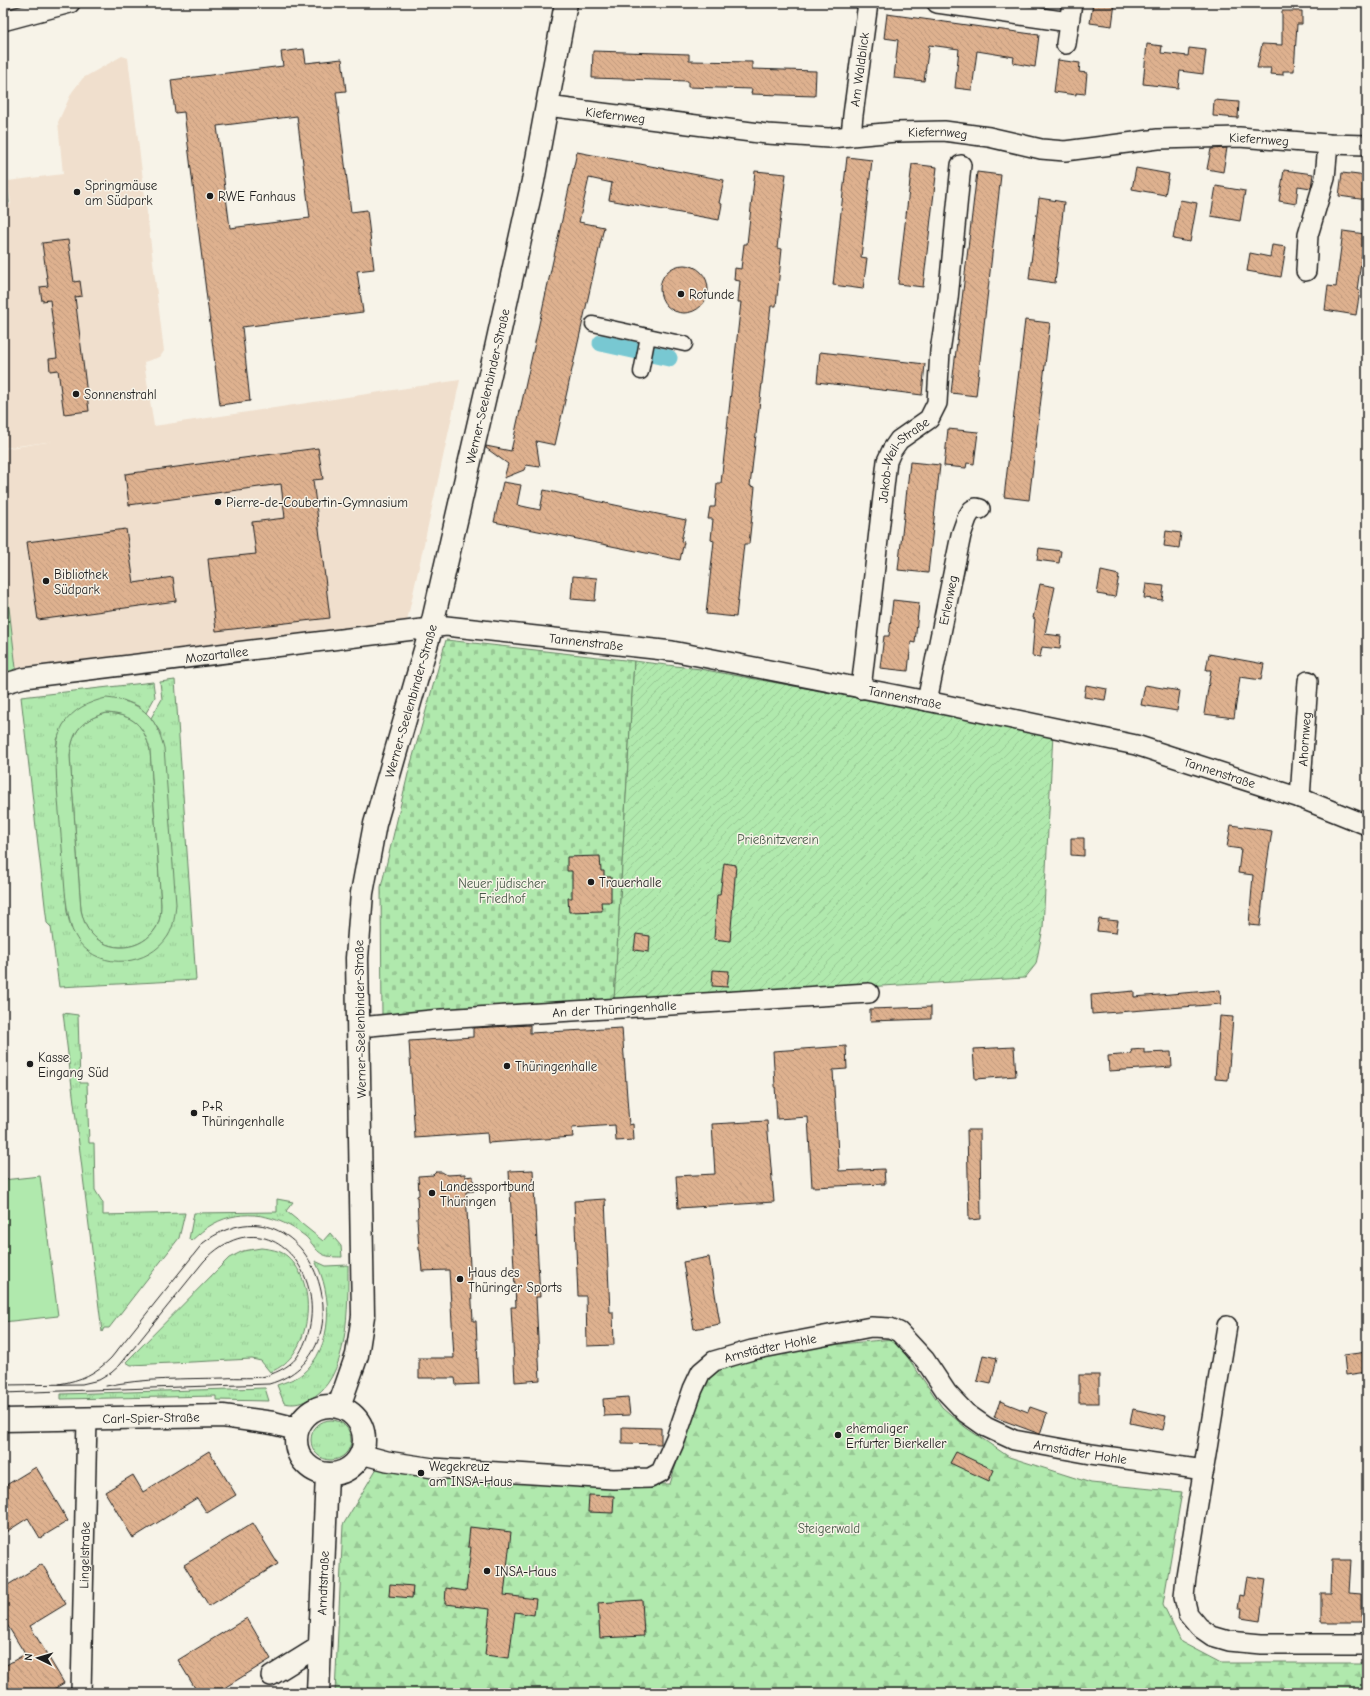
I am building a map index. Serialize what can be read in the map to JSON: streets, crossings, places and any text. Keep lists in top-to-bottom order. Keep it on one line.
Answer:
{"streets":{"street":["Am Waldblick","Kiefernweg","Werner-Seelenbinder-Straße","Jakob-Weil-Straße","Erlenweg","Tannenstraße","Mozartallee","Ahornweg","An der Thüringenhalle","Arnstädter Hohle","Carl-Spier-Straße","Lingelstraße","Arndtstraße"]},"crossings":[["Am Waldblick","Kiefernweg"],["Kiefernweg","Werner-Seelenbinder-Straße"],["Werner-Seelenbinder-Straße","Tannenstraße"],["Werner-Seelenbinder-Straße","Mozartallee"],["Werner-Seelenbinder-Straße","An der Thüringenhalle"],["Werner-Seelenbinder-Straße","Arnstädter Hohle"],["Werner-Seelenbinder-Straße","Carl-Spier-Straße"],["Werner-Seelenbinder-Straße","Arndtstraße"],["Jakob-Weil-Straße","Tannenstraße"],["Erlenweg","Tannenstraße"],["Tannenstraße","Mozartallee"],["Tannenstraße","Ahornweg"],["Arnstädter Hohle","Carl-Spier-Straße"],["Arnstädter Hohle","Arndtstraße"],["Carl-Spier-Straße","Lingelstraße"],["Carl-Spier-Straße","Arndtstraße"]],"parks":["Prießnitzverein","Neuer jüdischer Friedhof","Steigerwald"],"places":["Springmäuse am Südpark","RWE Fanhaus","Rotunde","Sonnenstrahl","Pierre-de-Coubertin-Gymnasium","Bibliothek Südpark","Trauerhalle","Kasse Eingang Süd","Thüringenhalle","P+R Thüringenhalle","Landessportbund Thüringen","Haus des Thüringer Sports","ehemaliger Erfurter Bierkeller","Wegekreuz am INSA-Haus","INSA-Haus"],"north":"left"}
